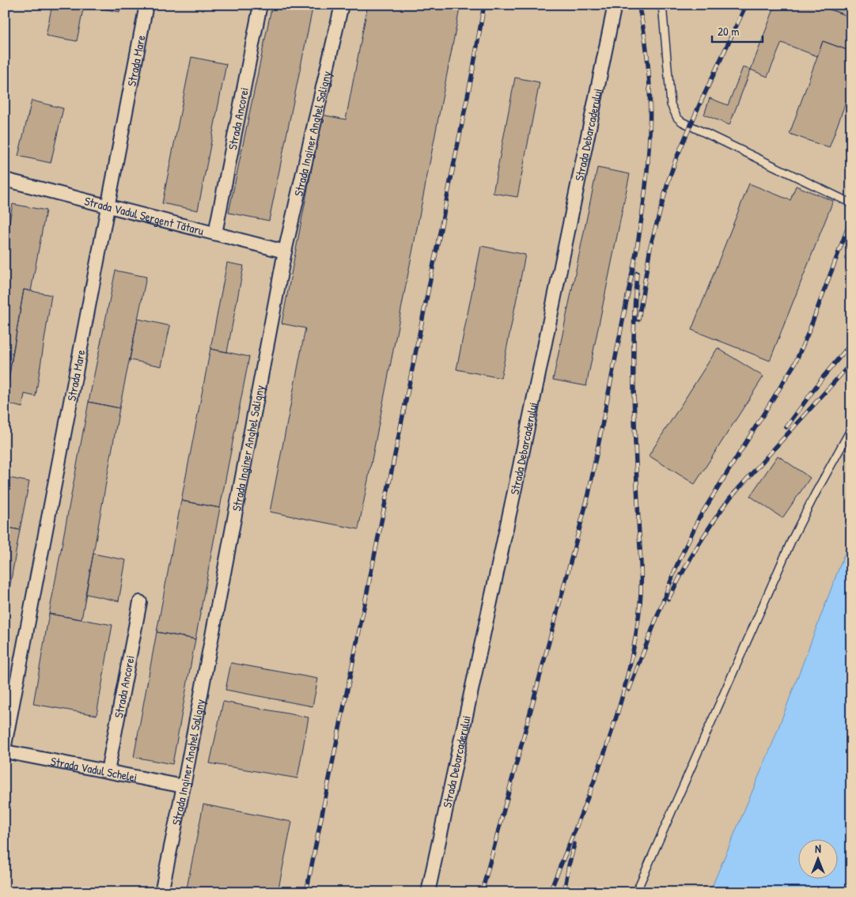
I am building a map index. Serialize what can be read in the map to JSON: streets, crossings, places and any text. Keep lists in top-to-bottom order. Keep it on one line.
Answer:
{"streets":{"street":["Strada Mare","Strada Ancorei","Strada Inginer Anghel Saligny","Strada Debarcaderului","Strada Vadul Sergent Tătaru","Strada Vadul Schelei"]},"crossings":[["Strada Mare","Strada Vadul Sergent Tătaru"],["Strada Ancorei","Strada Vadul Sergent Tătaru"],["Strada Ancorei","Strada Vadul Schelei"],["Strada Inginer Anghel Saligny","Strada Vadul Sergent Tătaru"],["Strada Inginer Anghel Saligny","Strada Vadul Schelei"]],"scale_bar":"20 m","north":"top"}
